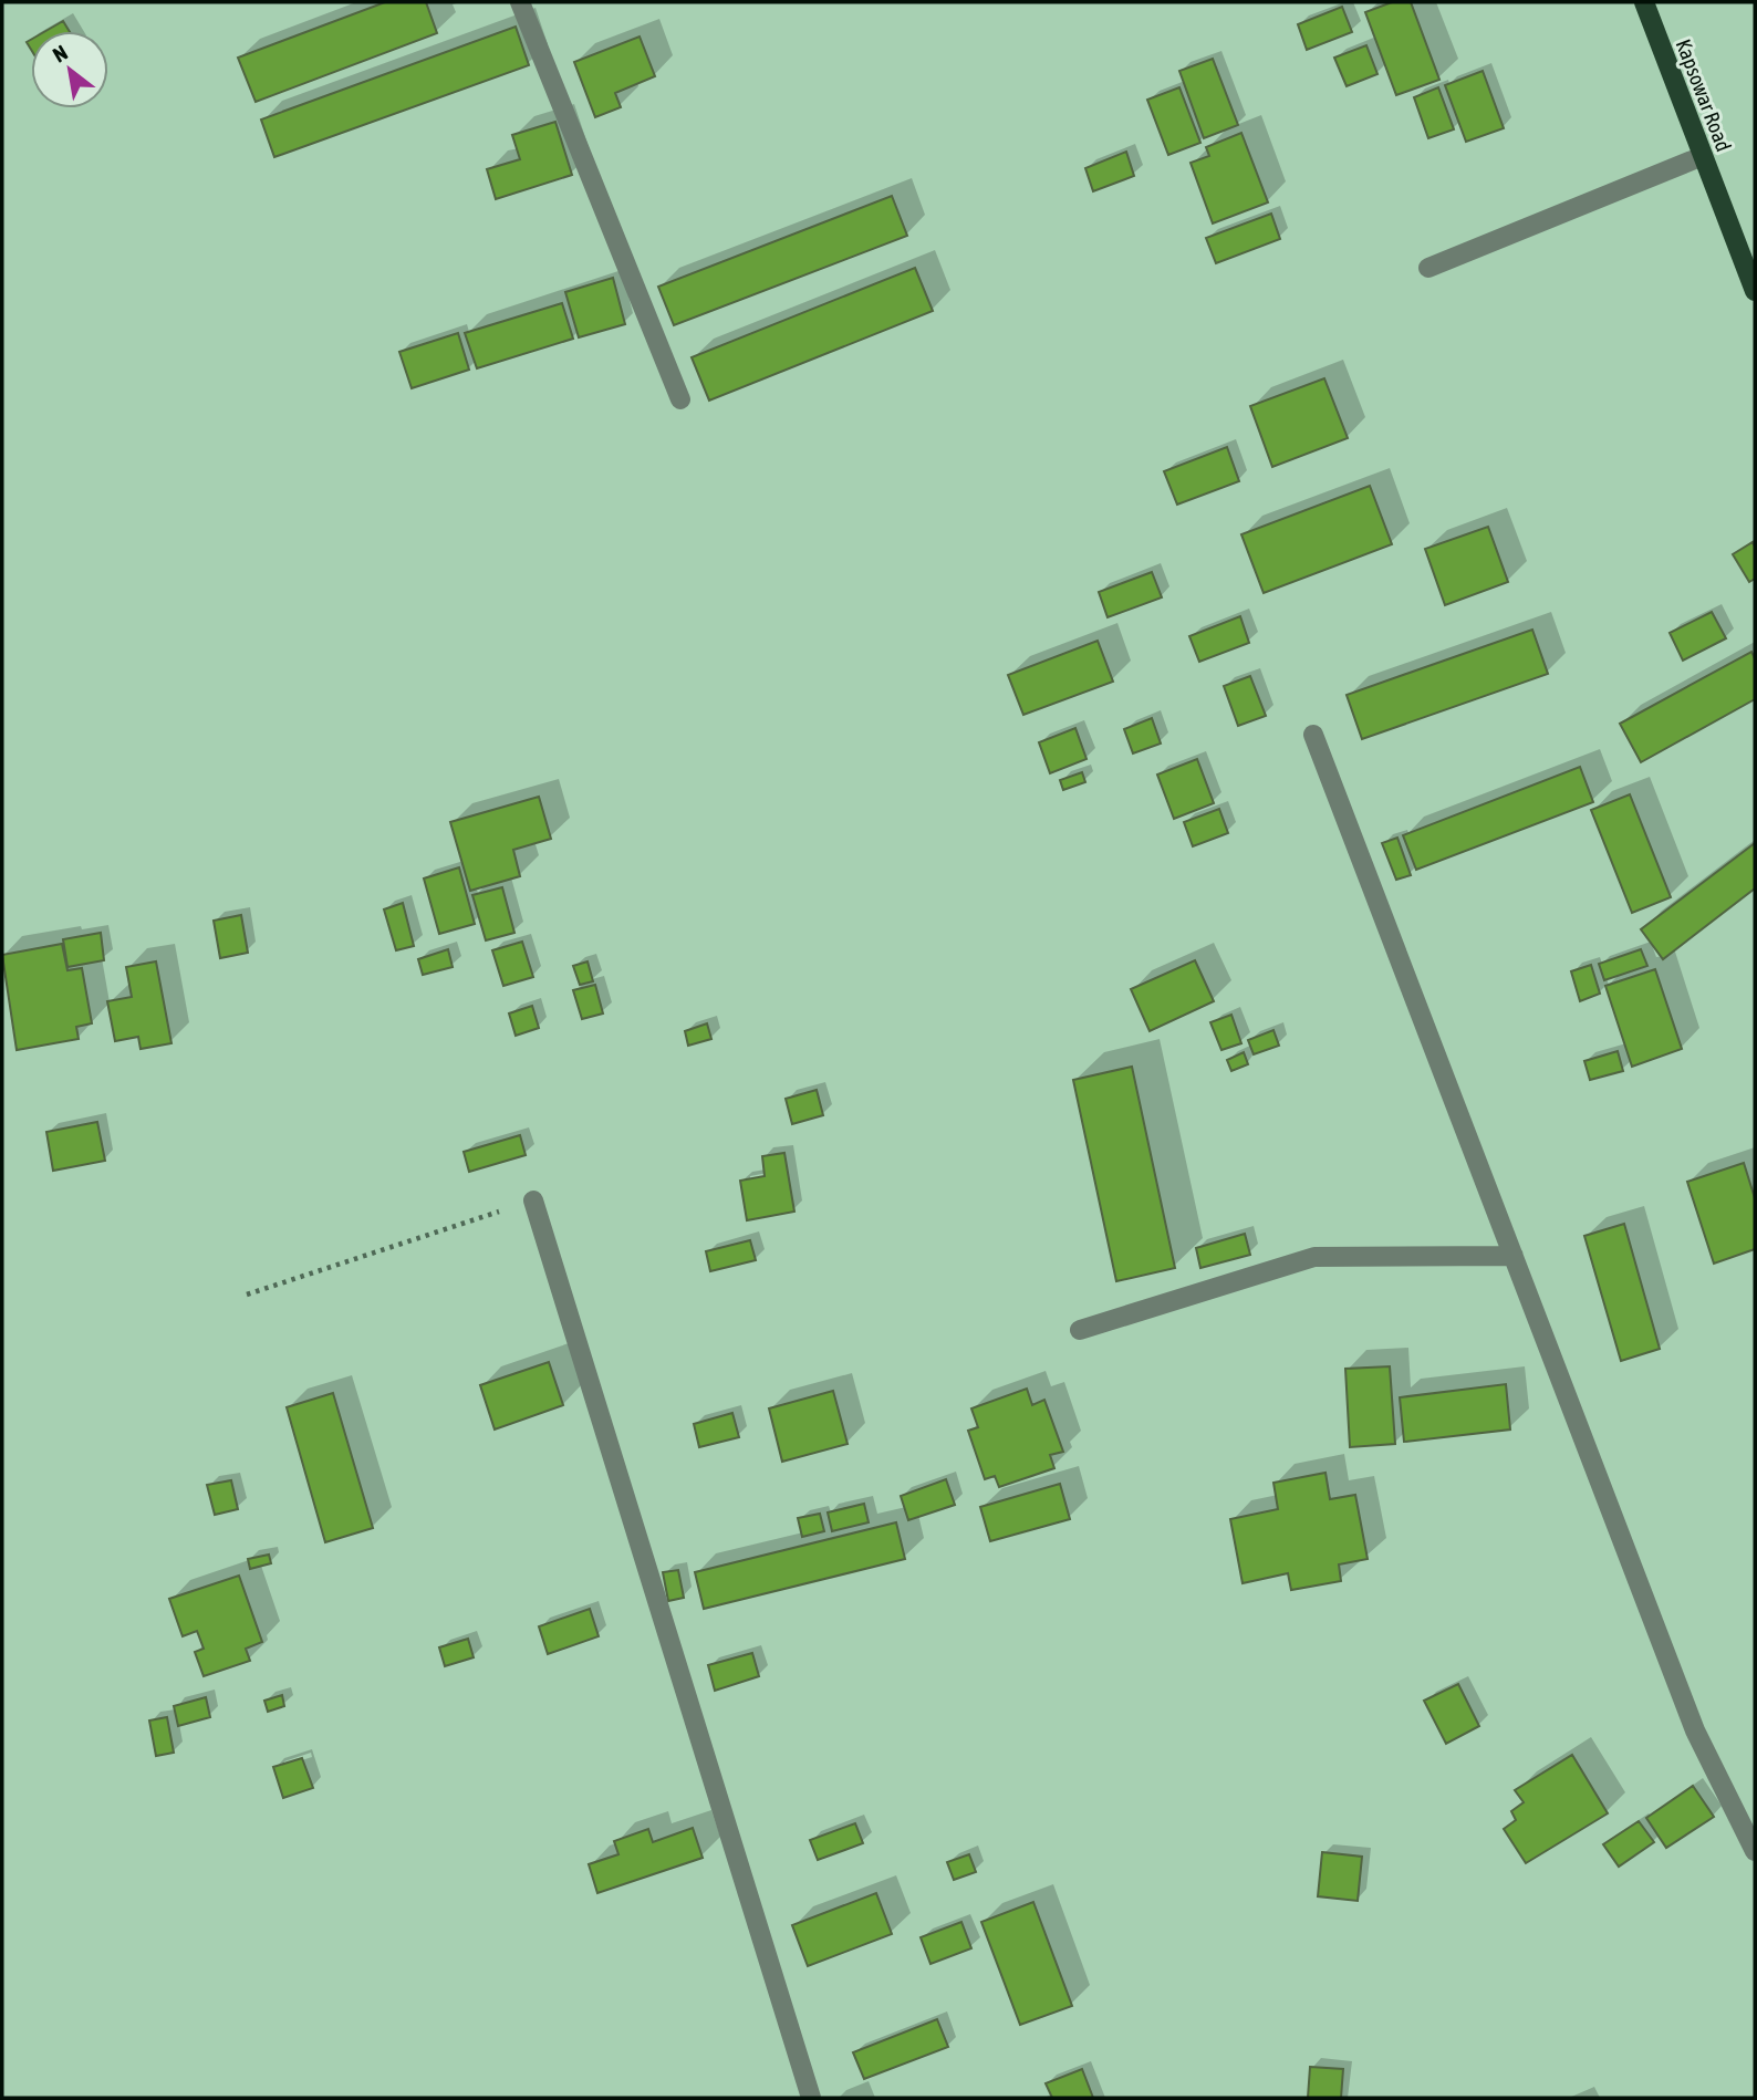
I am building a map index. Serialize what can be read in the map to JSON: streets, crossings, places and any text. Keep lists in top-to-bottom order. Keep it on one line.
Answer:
{"streets":{"main road":["Kapsowar Road"]},"north":"top left"}
